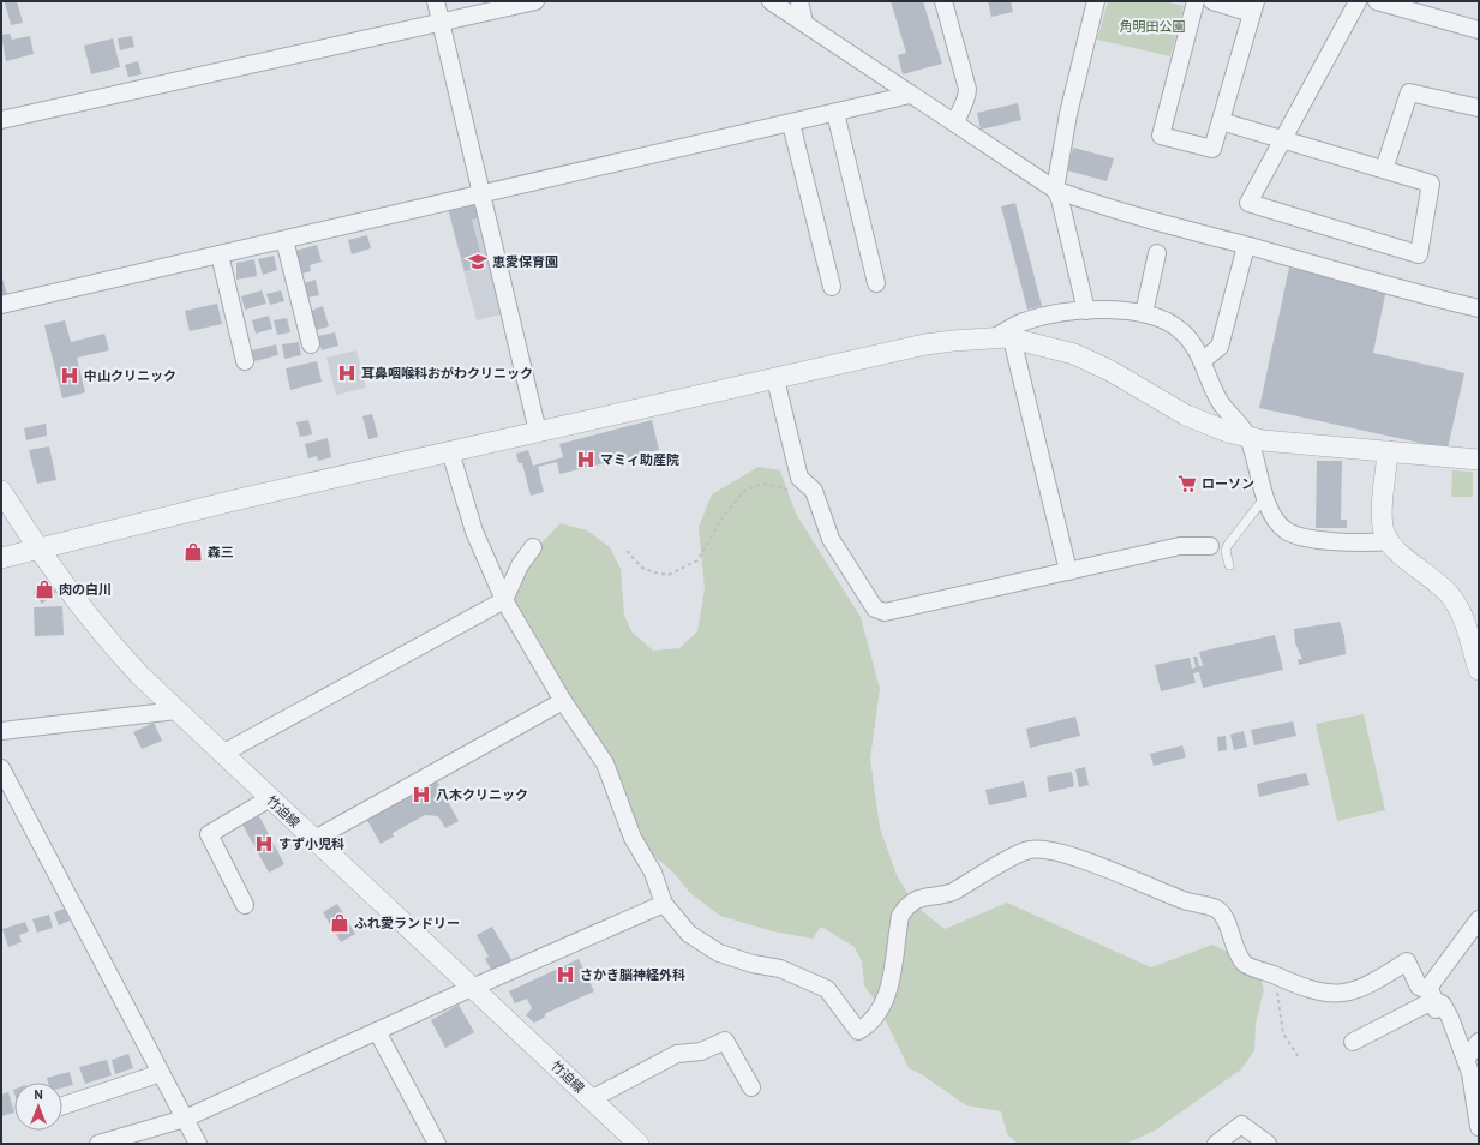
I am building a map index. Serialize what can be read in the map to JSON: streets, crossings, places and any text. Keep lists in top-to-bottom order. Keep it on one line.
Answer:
{"streets":{"street":["竹迫線"]},"parks":["角明田公園"],"places":{"school or university":["恵愛保育園"],"hospital":["耳鼻咽喉科おがわクリニック","中山クリニック","マミィ助産院","八木クリニック","すず小児科","さかき脳神経外科"],"supermarket":["ローソン"],"shop":["森三","肉の白川","ふれ愛ランドリー"]},"north":"top"}
